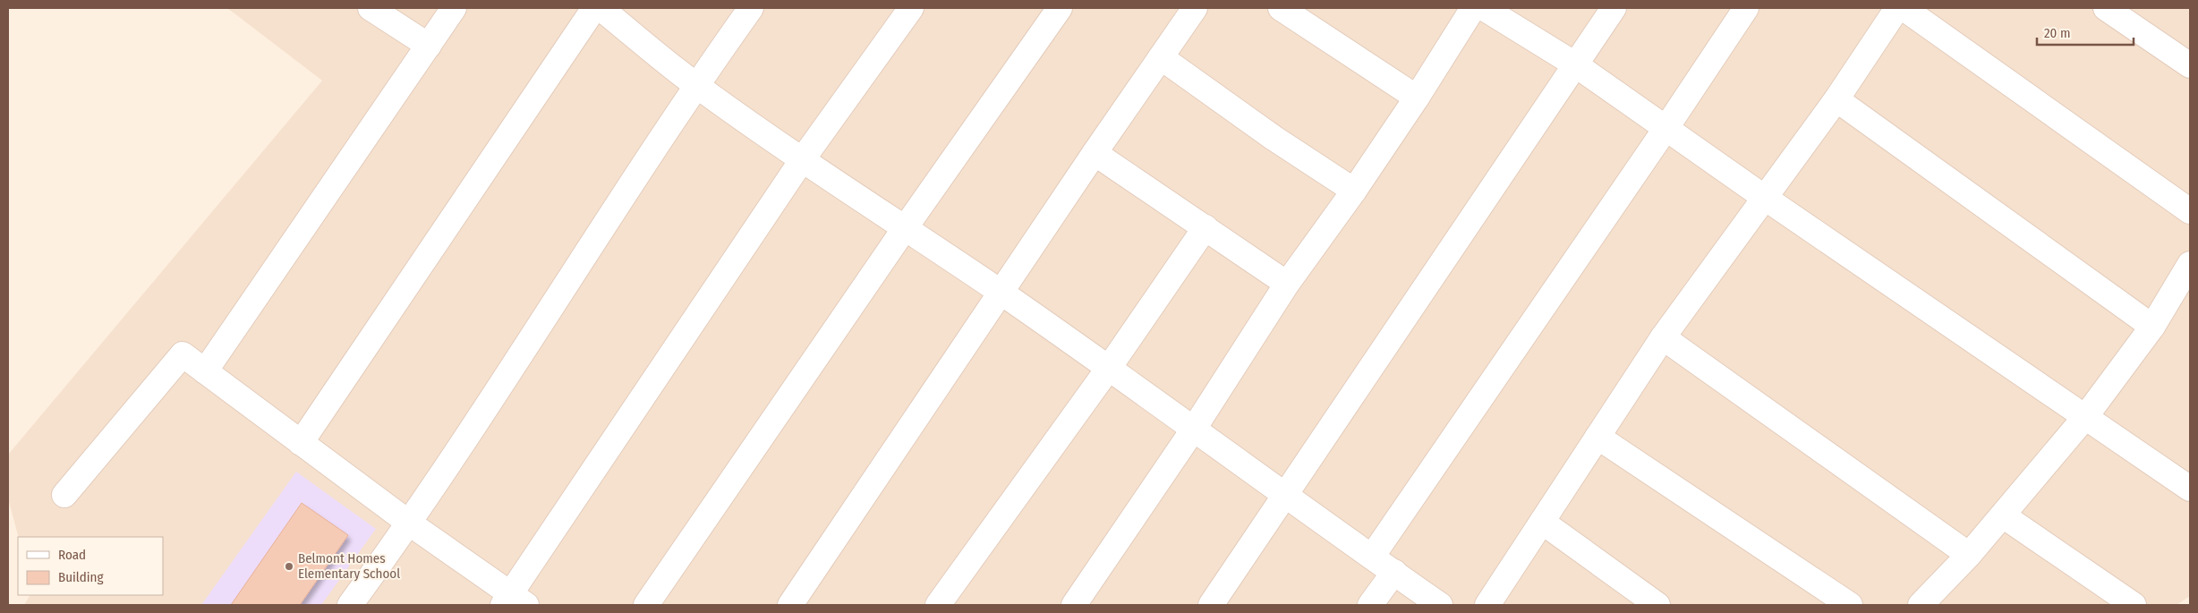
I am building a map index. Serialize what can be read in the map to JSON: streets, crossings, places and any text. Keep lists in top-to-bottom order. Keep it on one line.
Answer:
{"places":["Belmont Homes Elementary School"],"legend":["Road","Building"],"scale_bar":"20 m"}
